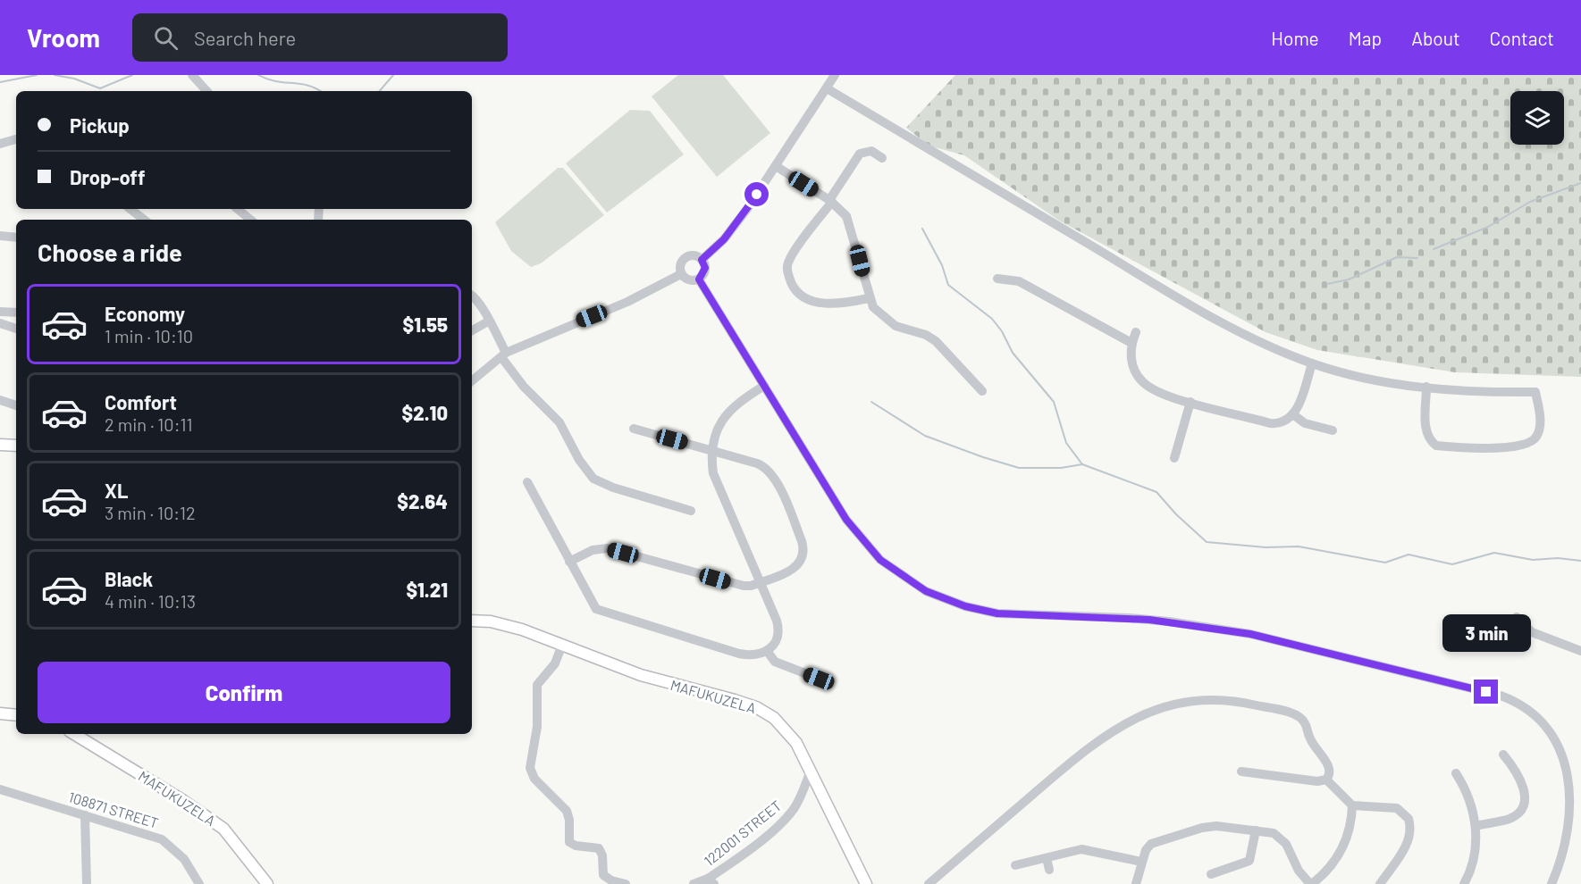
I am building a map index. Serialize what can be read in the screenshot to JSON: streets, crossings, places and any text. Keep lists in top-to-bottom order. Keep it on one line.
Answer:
{"streets":{"main road":["MAFUKUZELA"],"street":["108871 STREET","122001 STREET"]},"crossings":[["MAFUKUZELA","122001 STREET"]],"page":{"header":"Vroom","search":"Search here","nav":["Home","Map","About","Contact"],"banner":["Pickup","Drop-off"],"heading":"Choose a ride","list":[{"name":"Economy","note":"1 min · 10:10","value":"$1.55"},{"name":"Comfort","note":"2 min · 10:11","value":"$2.10"},{"name":"XL","note":"3 min · 10:12","value":"$2.64"},{"name":"Black","note":"4 min · 10:13","value":"$1.21"}],"bubble":"3 min","buttons":"Confirm"}}
